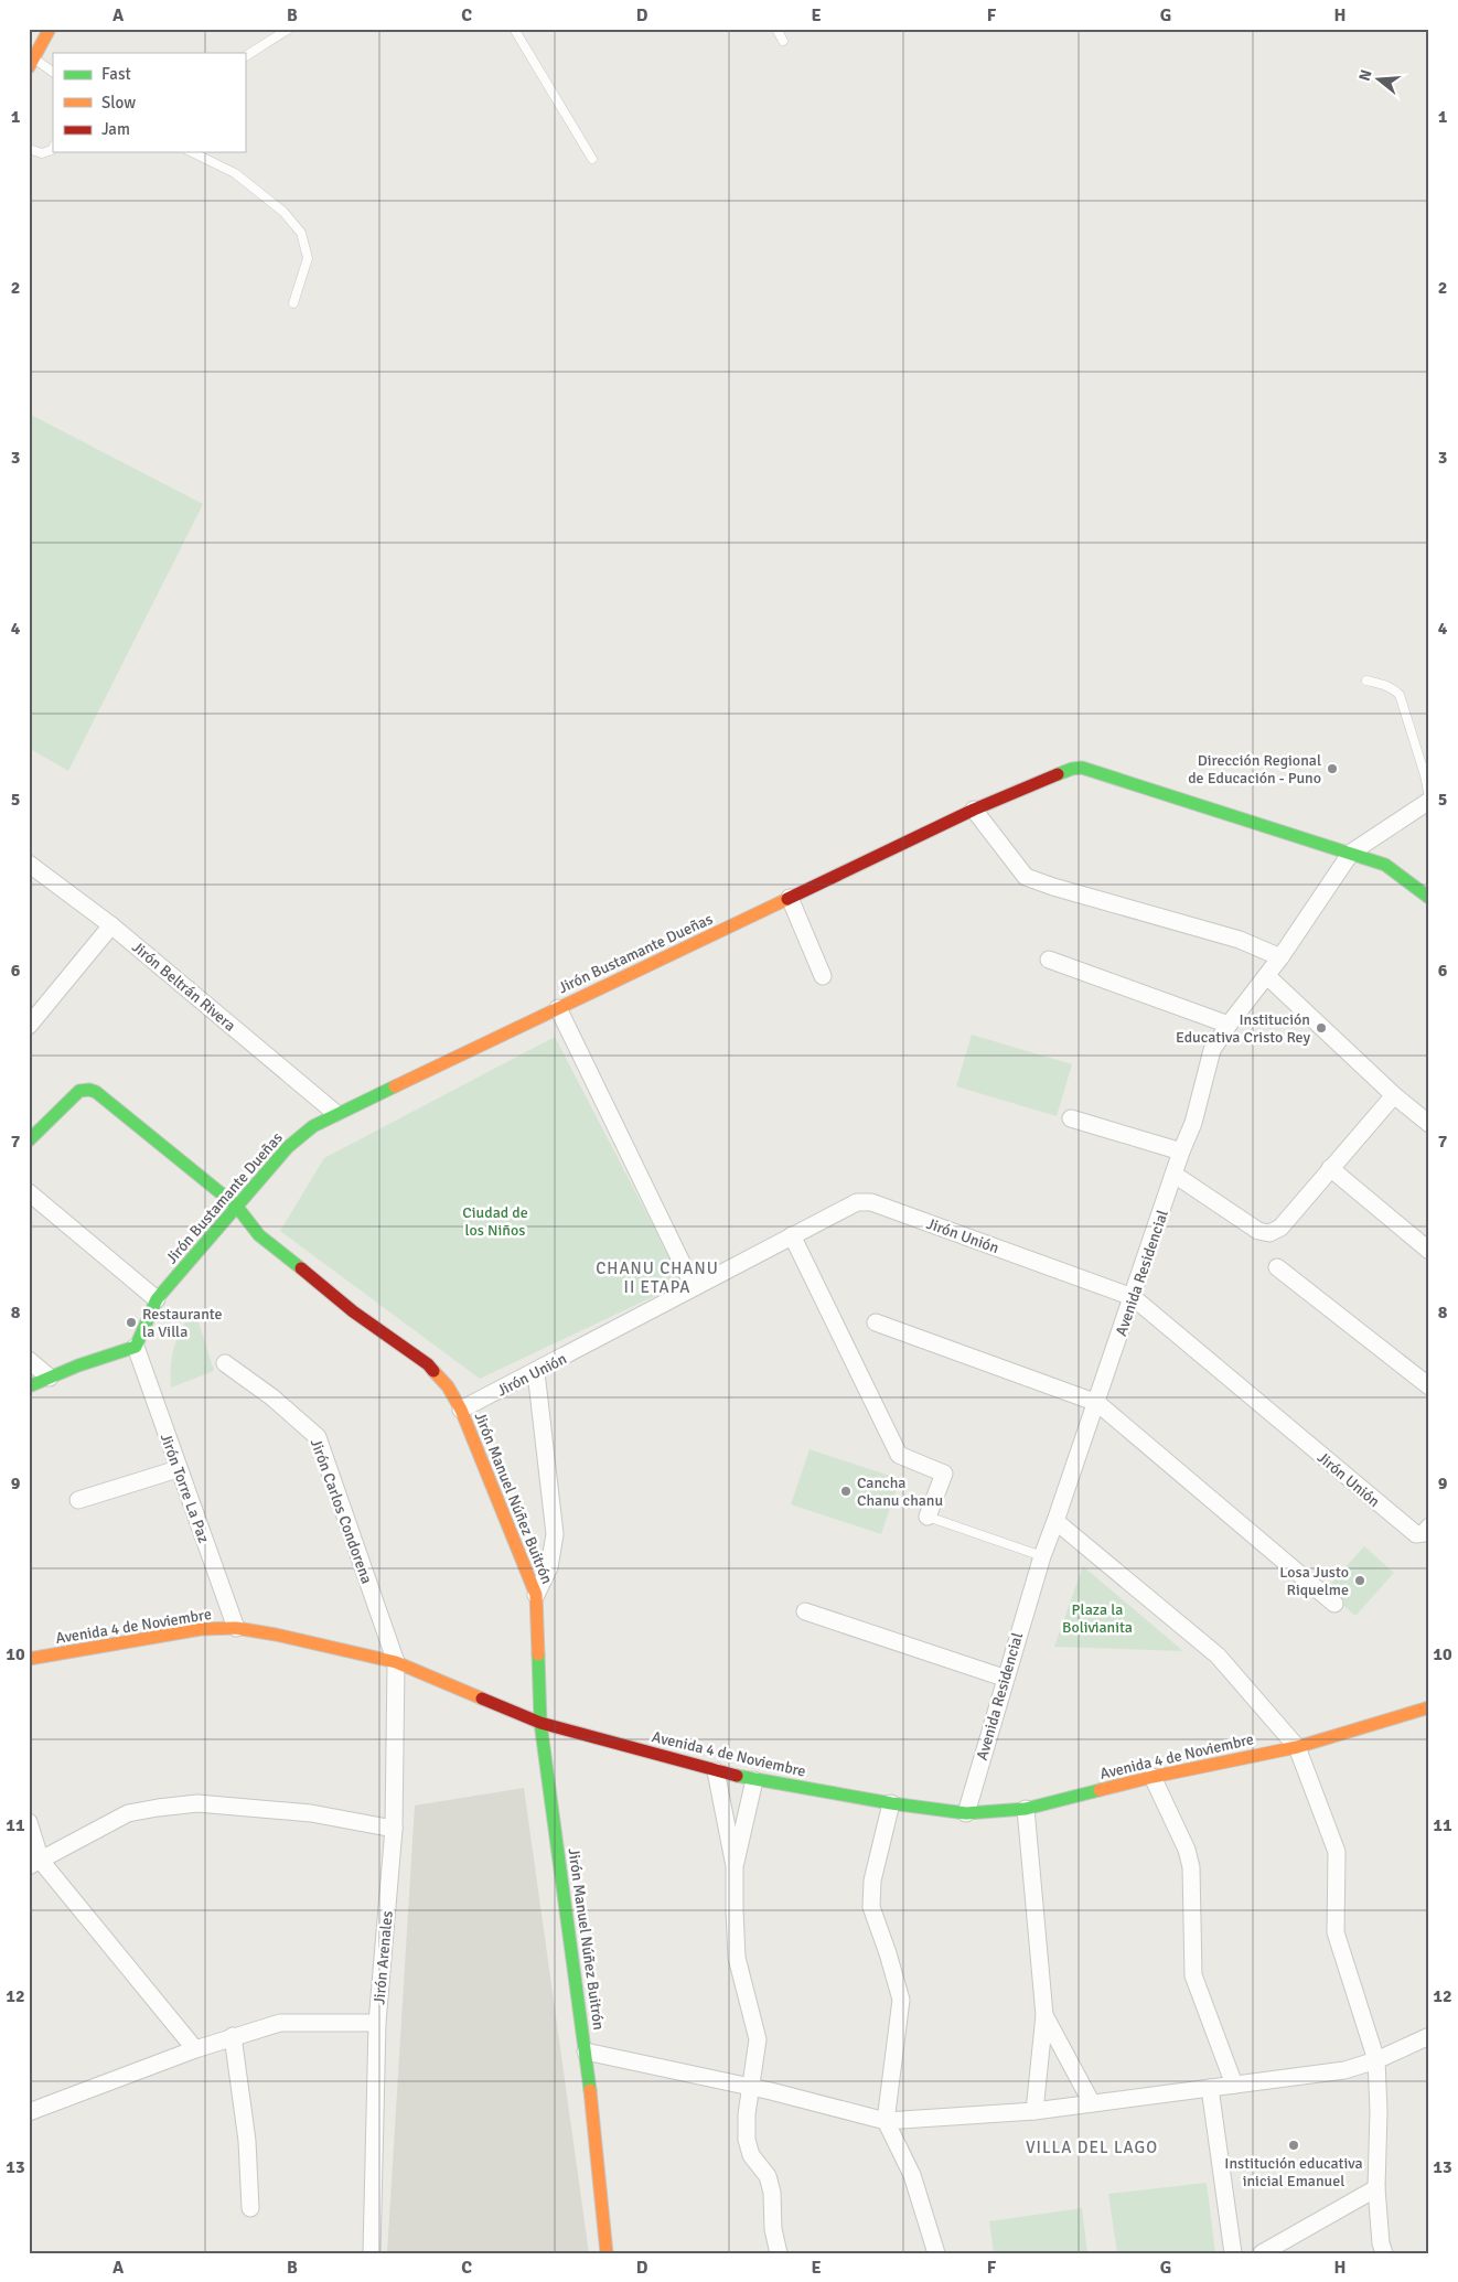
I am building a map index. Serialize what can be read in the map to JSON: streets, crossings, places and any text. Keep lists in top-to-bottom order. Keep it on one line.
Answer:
{"streets":{"main road":["Jirón Bustamante Dueñas","Jirón Manuel Núñez Buitrón","Avenida 4 de Noviembre"],"street":["Jirón Beltrán Rivera","Jirón Unión","Avenida Residencial","Jirón Torre La Paz","Jirón Carlos Condorena","Jirón Arenales"]},"crossings":[["Jirón Bustamante Dueñas","Jirón Beltrán Rivera"],["Jirón Bustamante Dueñas","Avenida Residencial"],["Jirón Bustamante Dueñas","Jirón Torre La Paz"],["Jirón Bustamante Dueñas","Jirón Manuel Núñez Buitrón"],["Jirón Unión","Avenida Residencial"],["Jirón Unión","Jirón Manuel Núñez Buitrón"],["Avenida Residencial","Avenida 4 de Noviembre"],["Jirón Torre La Paz","Avenida 4 de Noviembre"],["Jirón Manuel Núñez Buitrón","Avenida 4 de Noviembre"],["Jirón Carlos Condorena","Avenida 4 de Noviembre"],["Jirón Carlos Condorena","Jirón Arenales"],["Avenida 4 de Noviembre","Jirón Arenales"]],"districts":["CHANU CHANU II ETAPA","VILLA DEL LAGO"],"parks":["Ciudad de los Niños","Plaza la Bolivianita"],"places":["Dirección Regional de Educación - Puno","Institución Educativa Cristo Rey","Restaurante la Villa","Cancha Chanu chanu","Losa Justo Riquelme","Institución educativa inicial Emanuel"],"legend":["Fast","Slow","Jam"],"north":"left","grid":{"columns":["A","B","C","D","E","F","G","H"],"rows":["1","2","3","4","5","6","7","8","9","10","11","12","13"]}}
